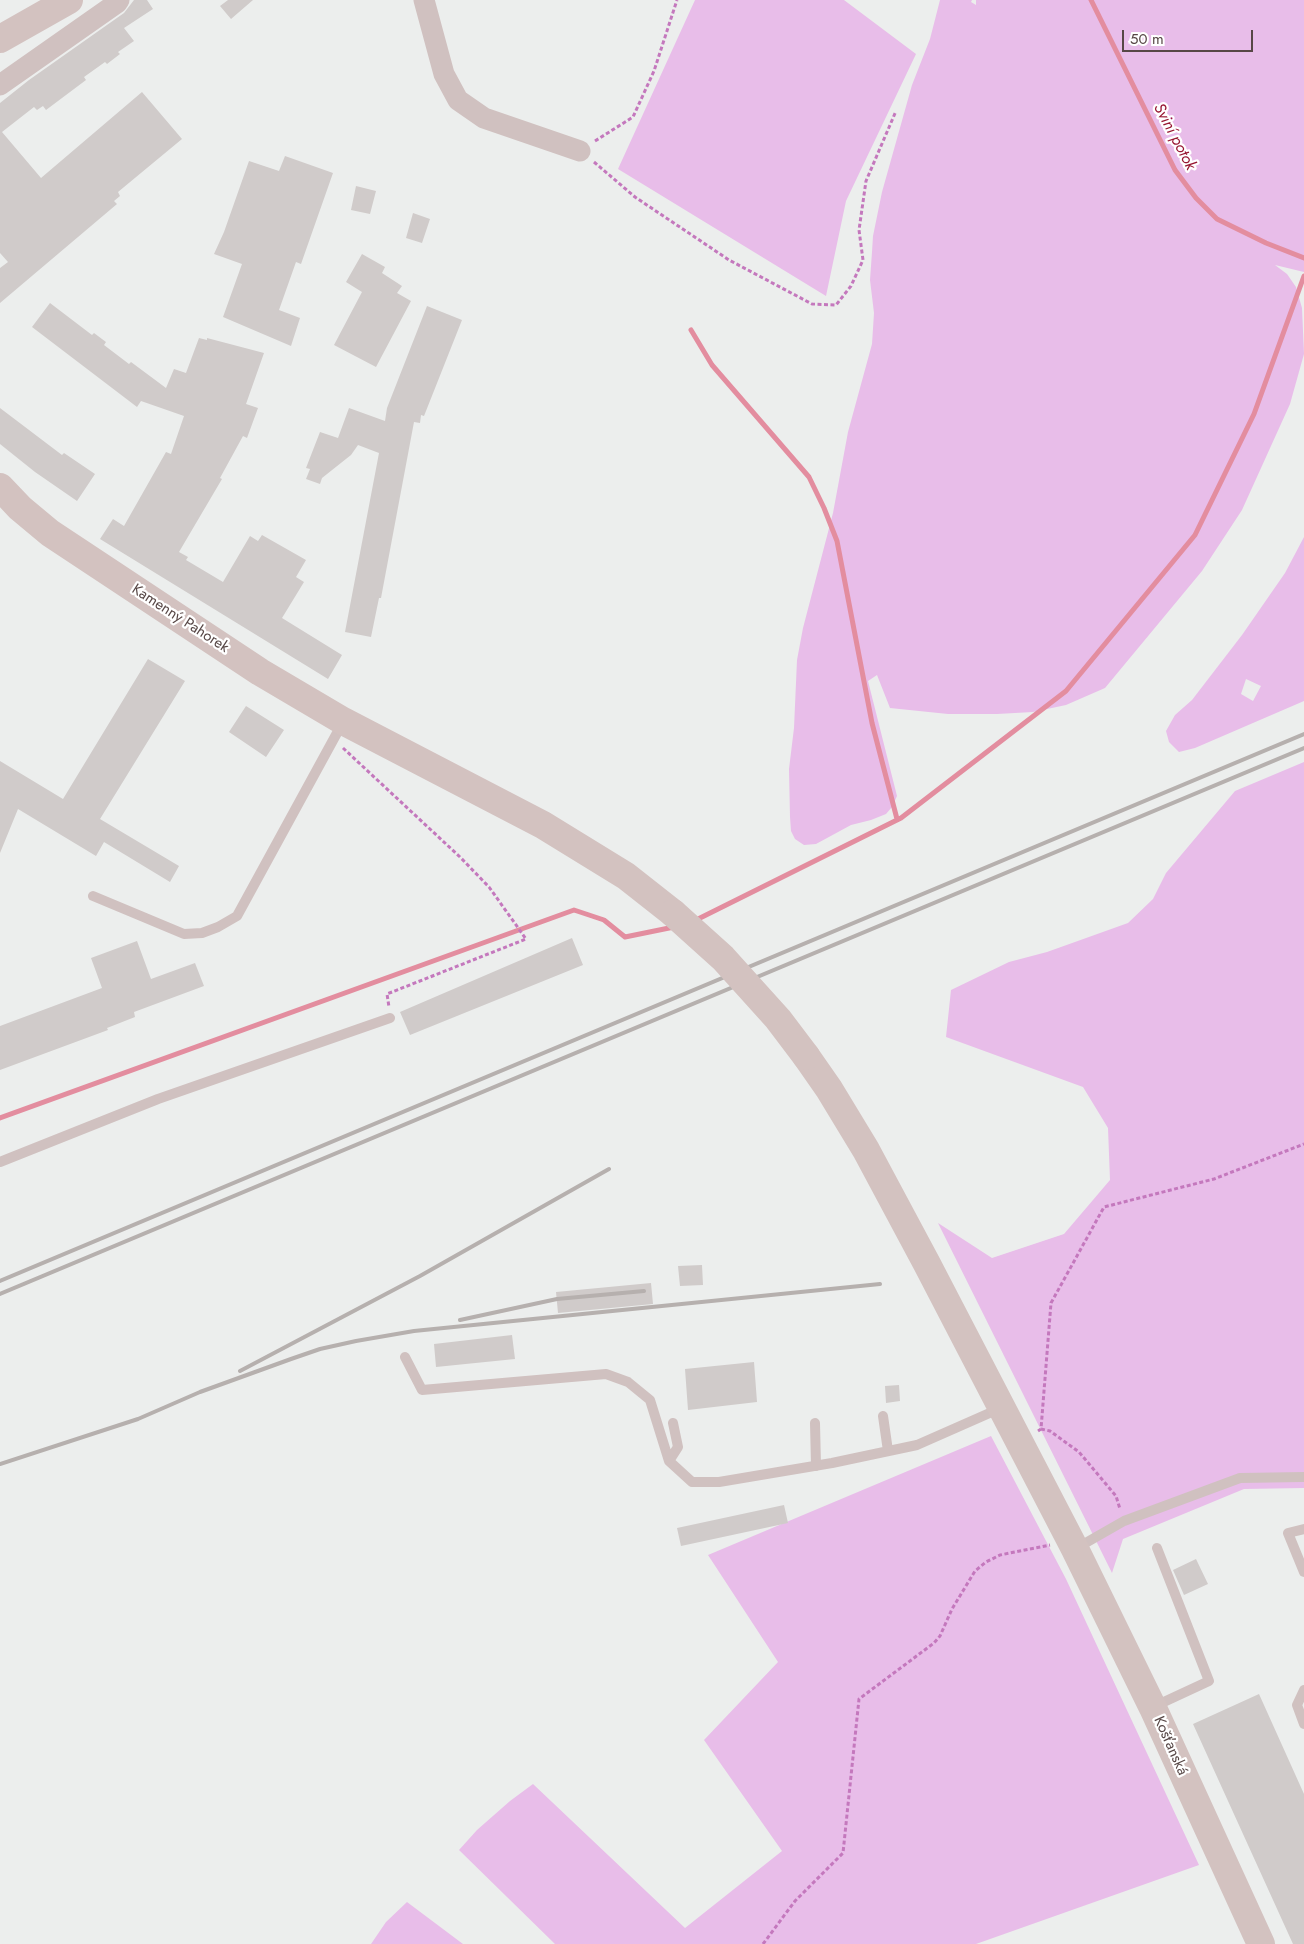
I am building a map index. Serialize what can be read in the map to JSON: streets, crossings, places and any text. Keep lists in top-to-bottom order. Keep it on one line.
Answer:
{"streets":{"street":["Kamenný Pahorek","Košťanská"]},"crossings":[["Kamenný Pahorek","Košťanská"]],"water":["Sviní potok"],"scale_bar":"50 m"}
